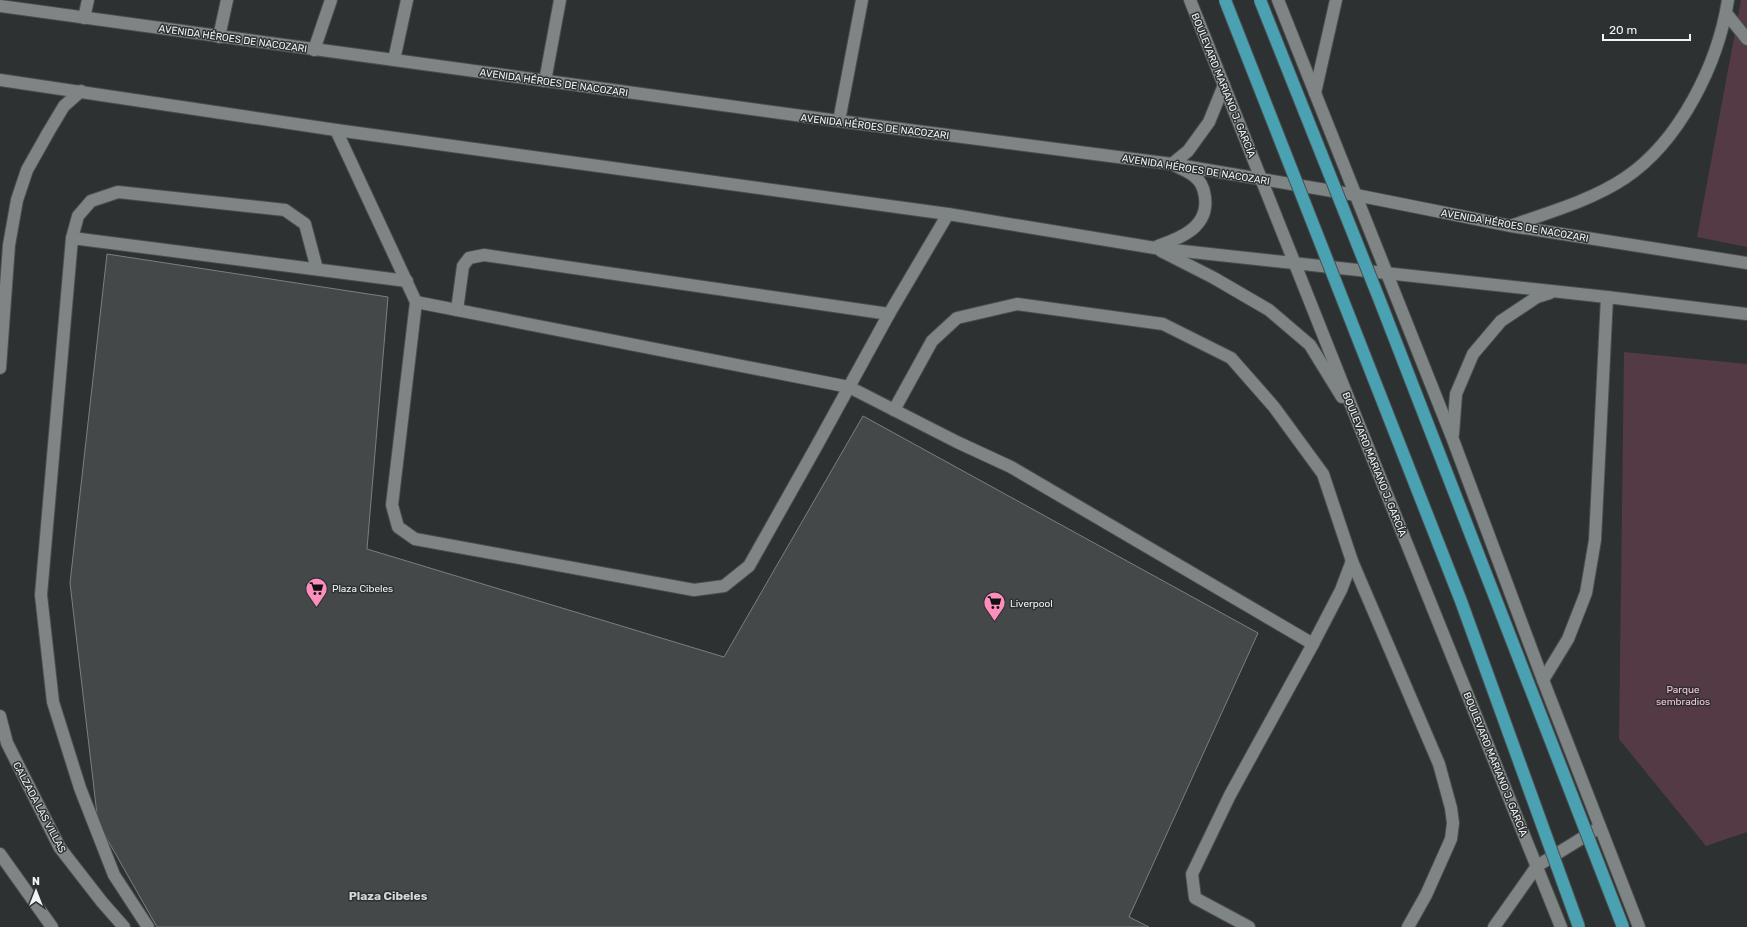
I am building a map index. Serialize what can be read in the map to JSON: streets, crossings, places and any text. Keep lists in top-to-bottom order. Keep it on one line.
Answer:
{"streets":{"main road":["AVENIDA HÉROES DE NACOZARI","BOULEVARD MARIANO J. GARCÍA","CALZADA LAS VILLAS"]},"crossings":[["AVENIDA HÉROES DE NACOZARI","BOULEVARD MARIANO J. GARCÍA"]],"districts":["Plaza Cibeles"],"parks":["Parque sembradios"],"places":{"supermarket":["Plaza Cibeles","Liverpool"]},"scale_bar":"20 m","north":"top"}
